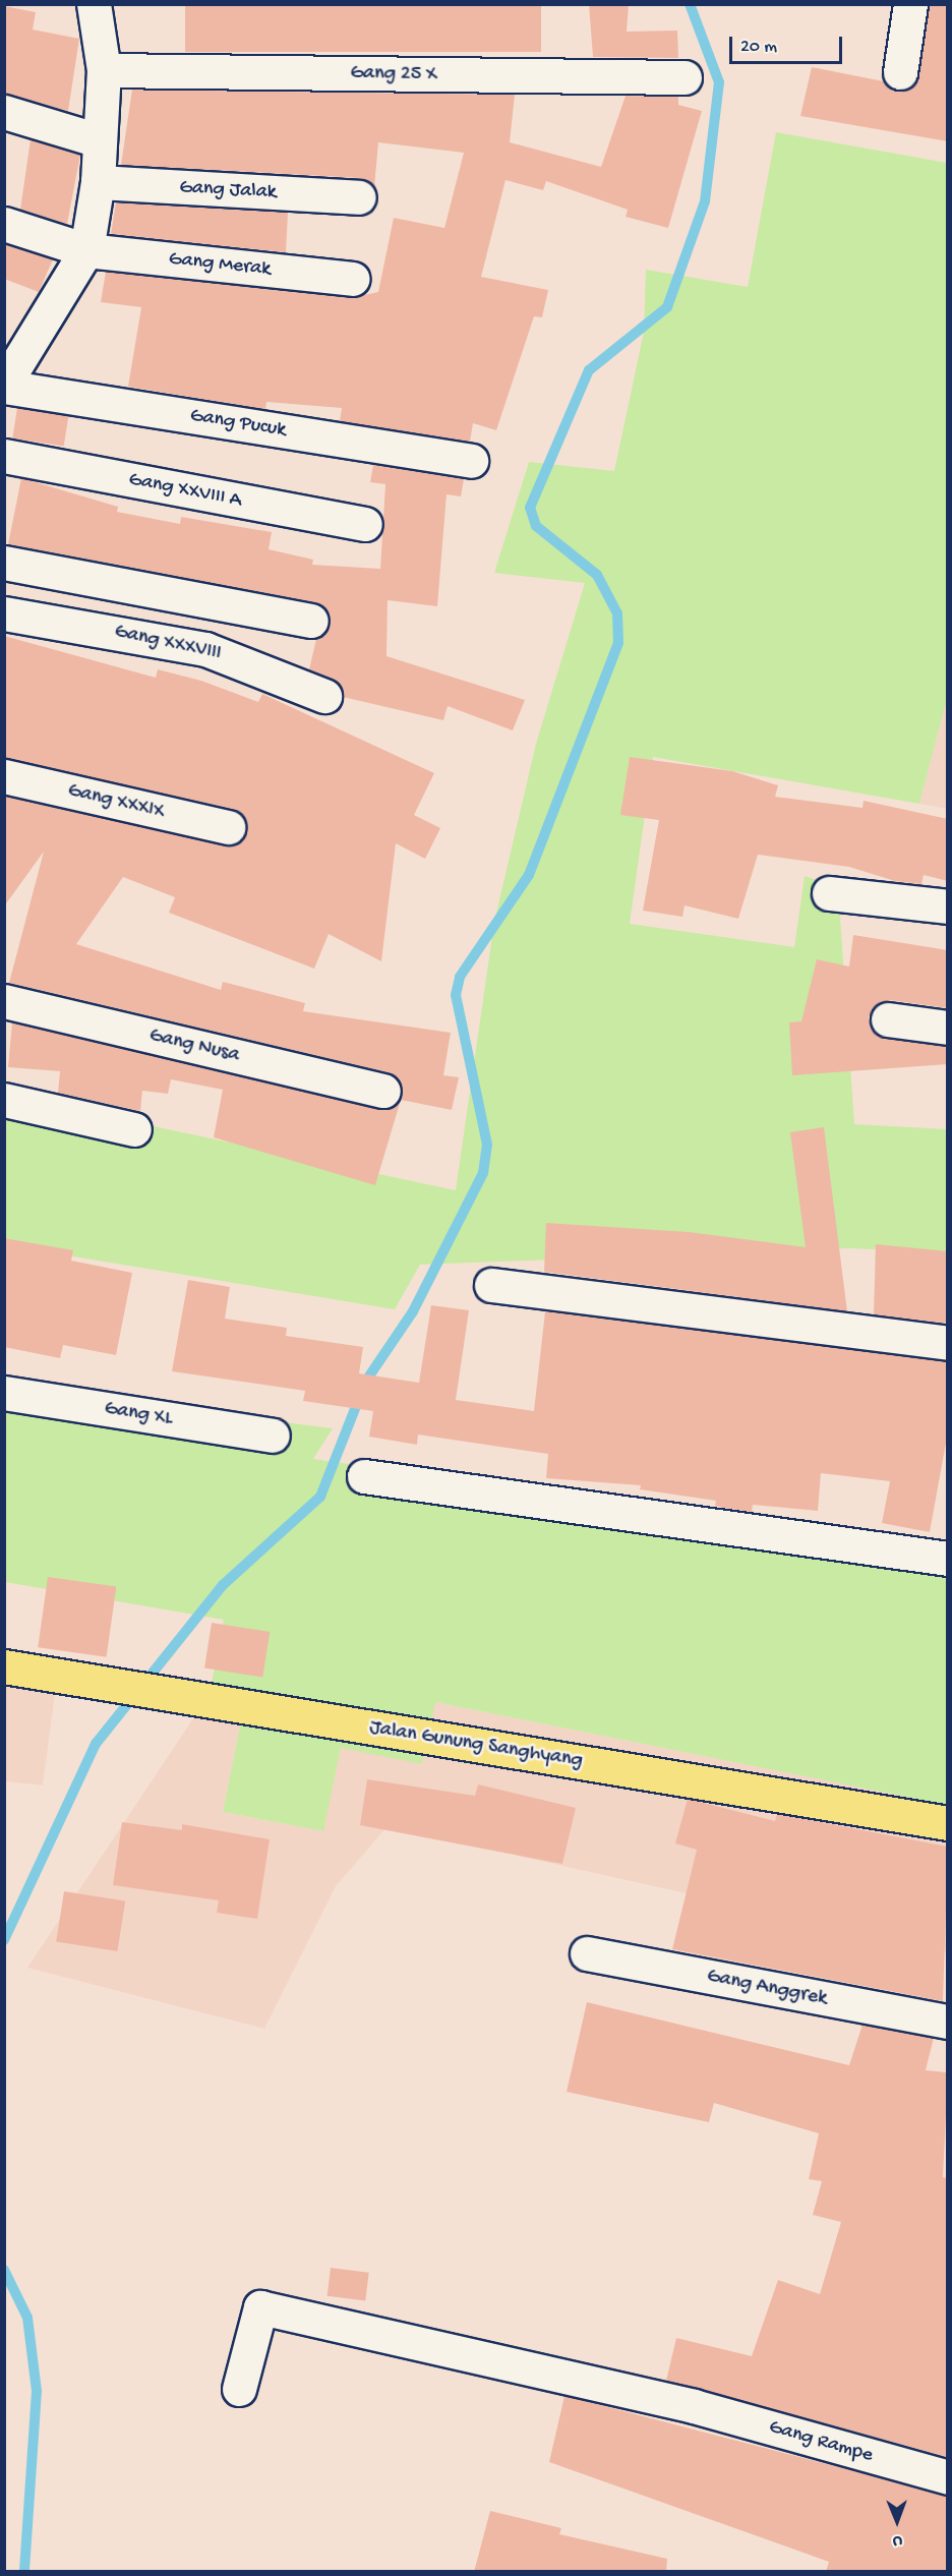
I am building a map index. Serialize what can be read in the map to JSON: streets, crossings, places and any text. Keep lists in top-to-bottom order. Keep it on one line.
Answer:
{"streets":{"main road":["Jalan Gunung Sanghyang"],"street":["Gang 25 X","Gang Jalak","Gang Merak","Gang Pucuk","Gang XXVIII A","Gang XXXVIII","Gang XXXIX","Gang Nusa","Gang XL","Gang Anggrek","Gang Rampe"]},"scale_bar":"20 m","north":"bottom"}
